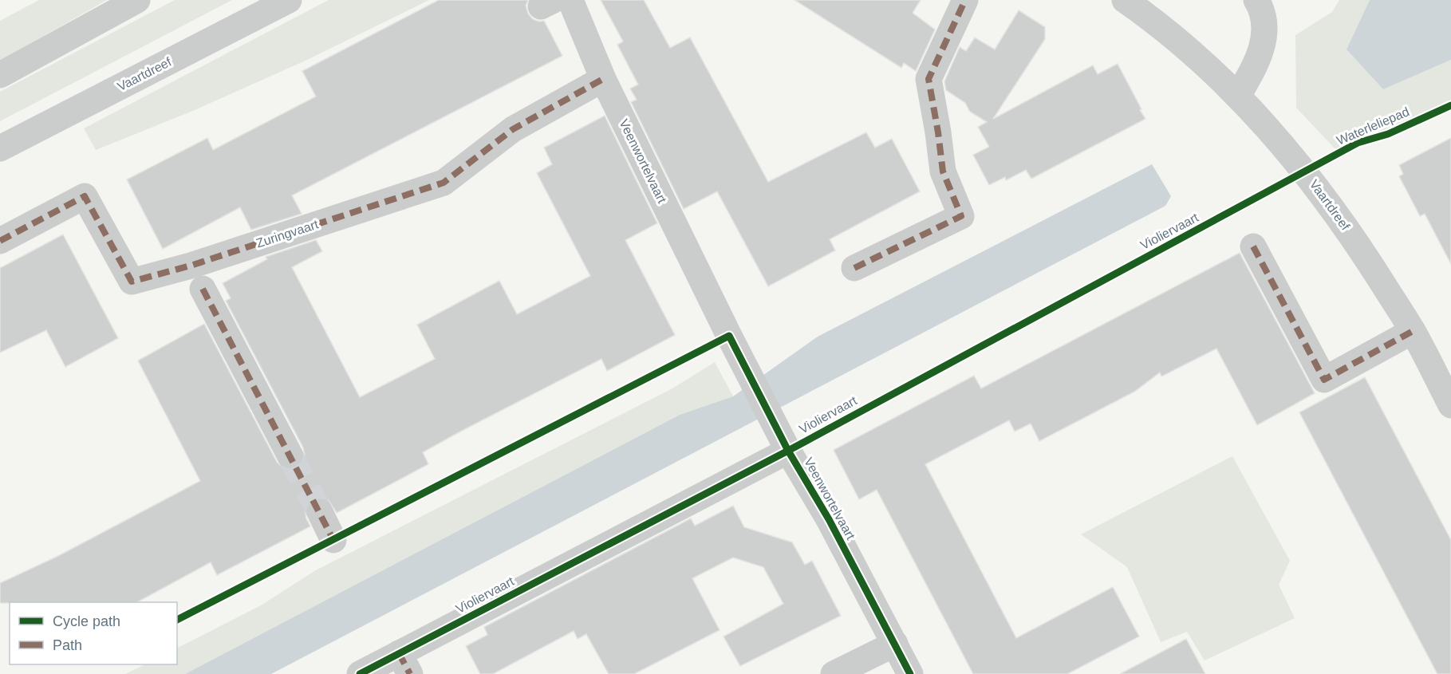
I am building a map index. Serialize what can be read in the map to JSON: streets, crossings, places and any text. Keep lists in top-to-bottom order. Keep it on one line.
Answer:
{"streets":{"street":["Vaartdreef","Veenwortelvaart","Violiervaart","Zuringvaart"],"cycle path":["Waterleliepad"]},"crossings":[["Veenwortelvaart","Violiervaart"],["Veenwortelvaart","Zuringvaart"]],"legend":["Cycle path","Path"]}
